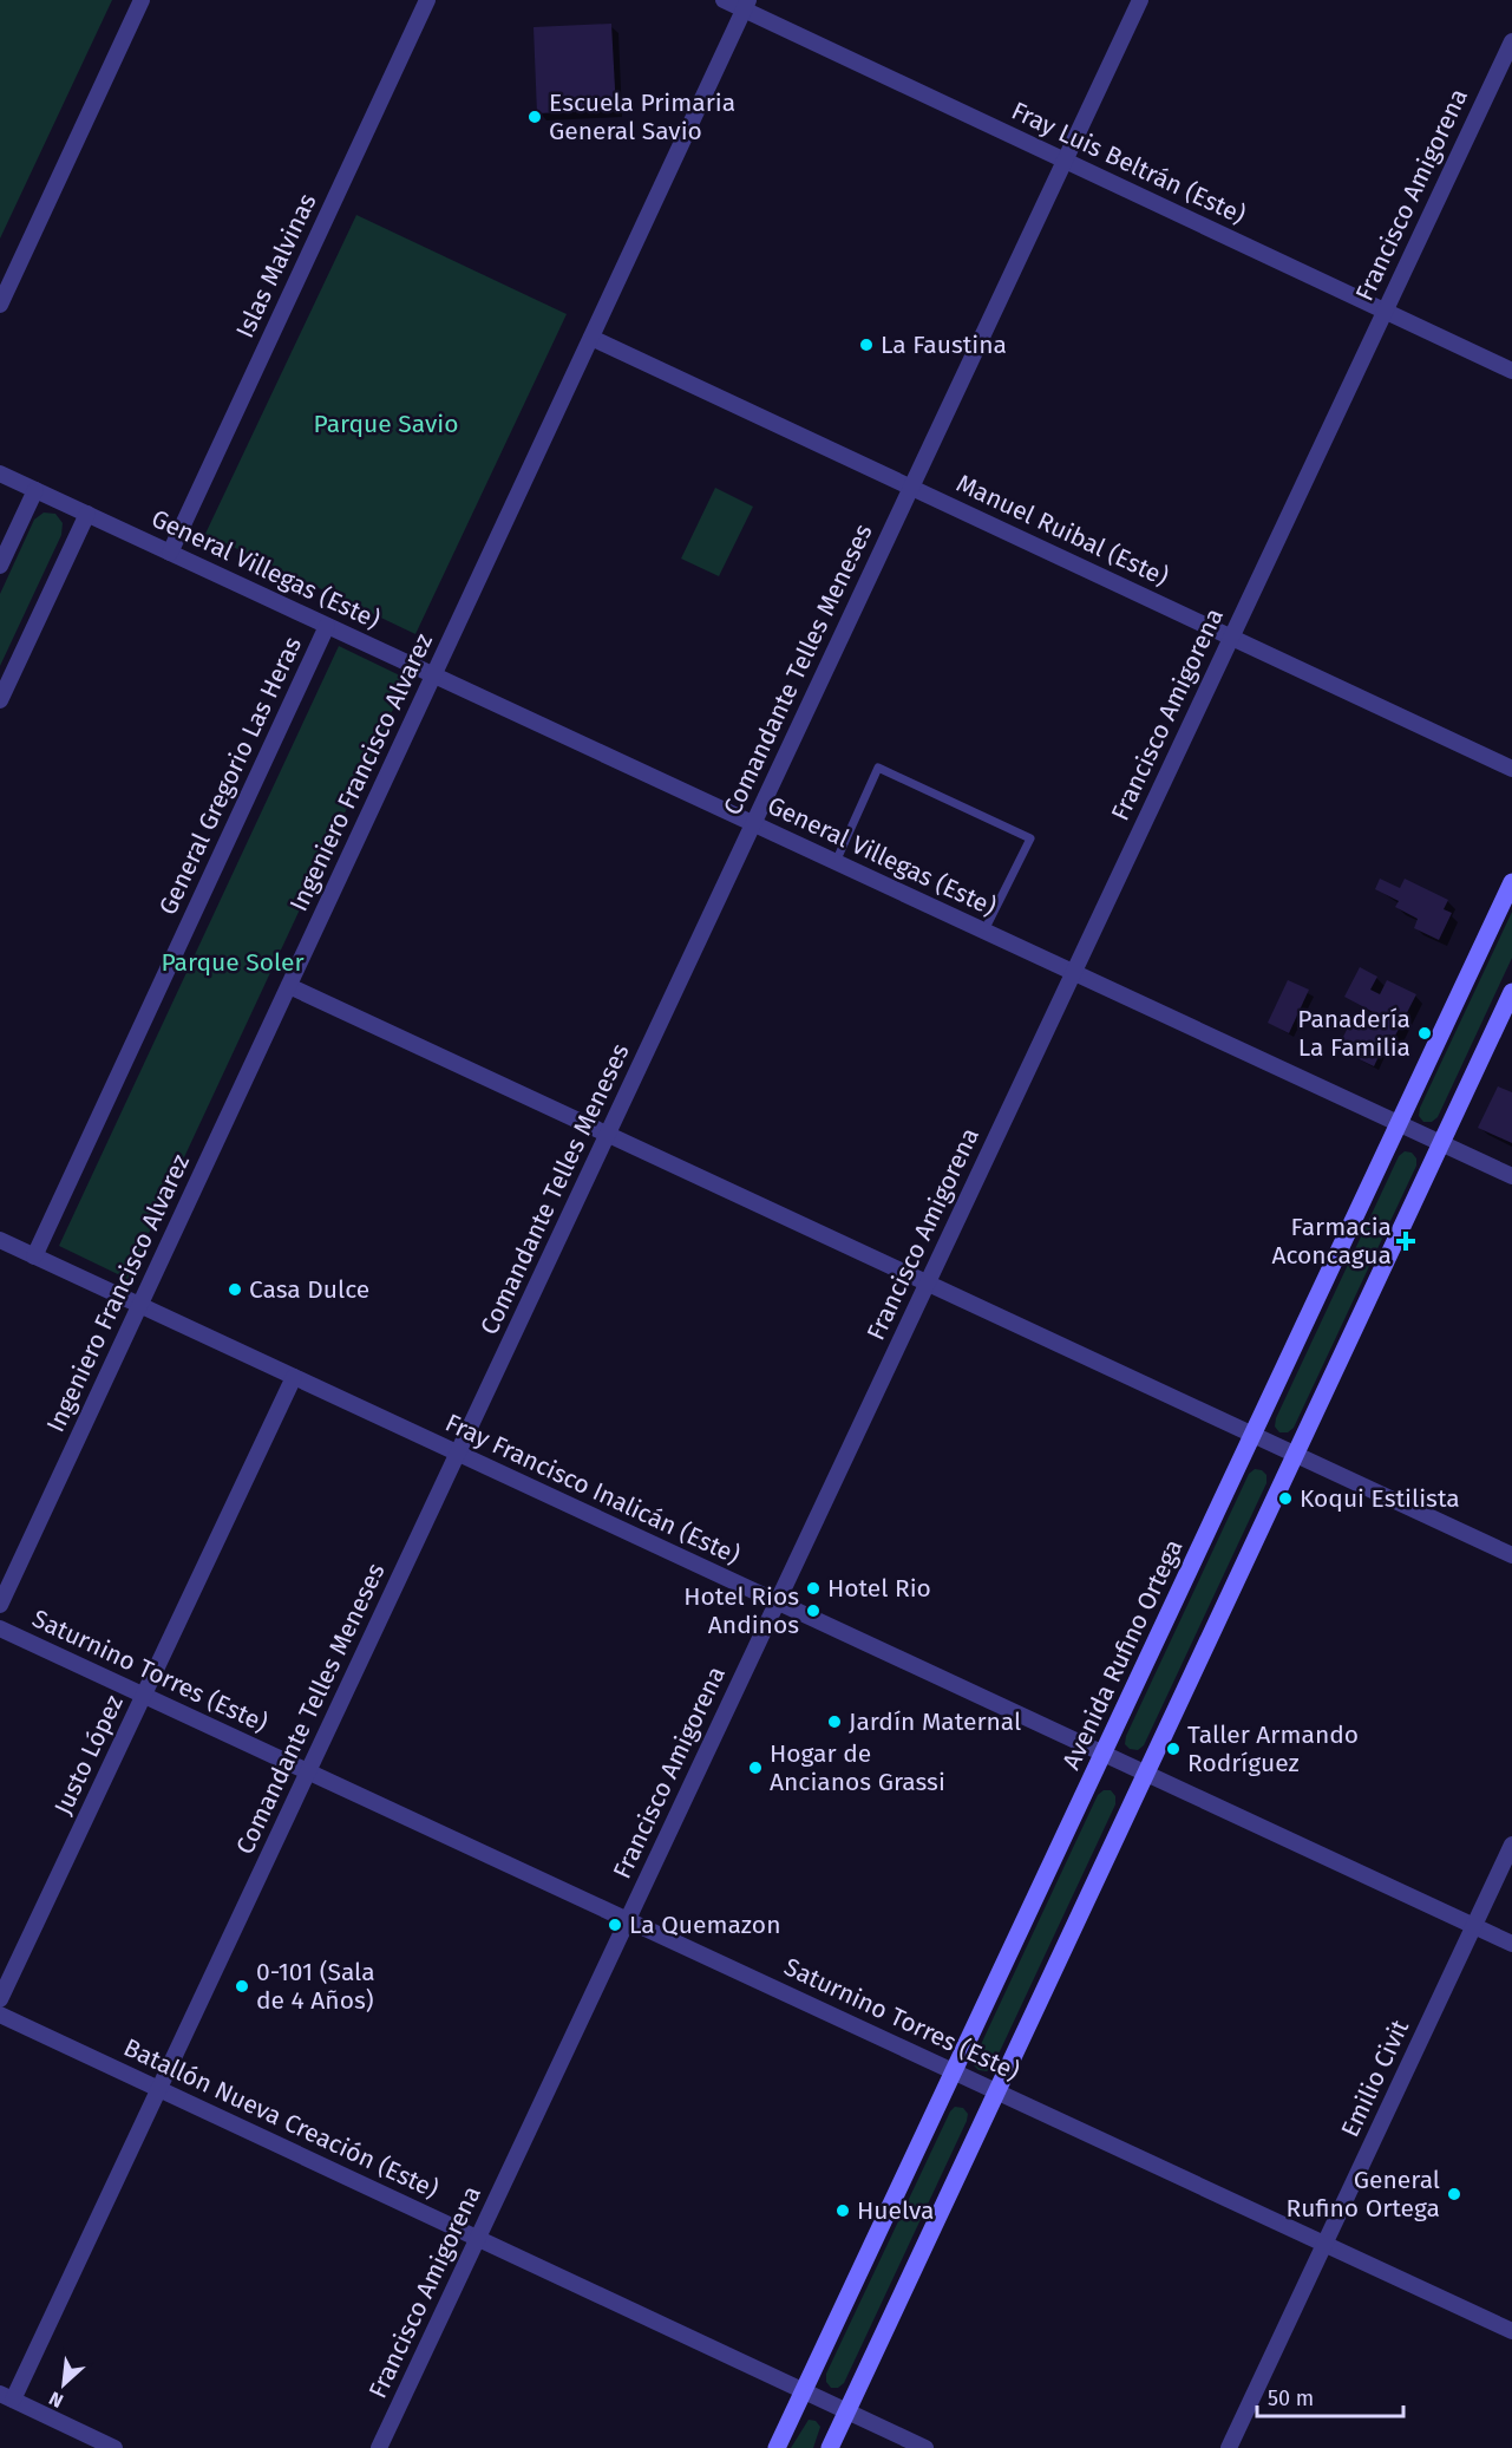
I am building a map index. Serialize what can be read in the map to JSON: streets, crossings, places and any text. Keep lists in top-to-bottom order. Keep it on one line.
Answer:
{"streets":{"main road":["Avenida Rufino Ortega"],"street":["Fray Luis Beltrán (Este)","Francisco Amigorena","Islas Malvinas","Manuel Ruibal (Este)","General Villegas (Este)","Comandante Telles Meneses","Ingeniero Francisco Alvarez","General Gregorio Las Heras","Fray Francisco Inalicán (Este)","Saturnino Torres (Este)","Justo López","Emilio Civit","Batallón Nueva Creación (Este)"]},"crossings":[["Fray Luis Beltrán (Este)","Francisco Amigorena"],["Fray Luis Beltrán (Este)","Comandante Telles Meneses"],["Fray Luis Beltrán (Este)","Ingeniero Francisco Alvarez"],["Francisco Amigorena","Manuel Ruibal (Este)"],["Francisco Amigorena","General Villegas (Este)"],["Francisco Amigorena","Fray Francisco Inalicán (Este)"],["Francisco Amigorena","Saturnino Torres (Este)"],["Francisco Amigorena","Batallón Nueva Creación (Este)"],["Islas Malvinas","General Villegas (Este)"],["Manuel Ruibal (Este)","Comandante Telles Meneses"],["Manuel Ruibal (Este)","Ingeniero Francisco Alvarez"],["General Villegas (Este)","Comandante Telles Meneses"],["General Villegas (Este)","Ingeniero Francisco Alvarez"],["General Villegas (Este)","General Gregorio Las Heras"],["General Villegas (Este)","Avenida Rufino Ortega"],["Comandante Telles Meneses","Fray Francisco Inalicán (Este)"],["Comandante Telles Meneses","Saturnino Torres (Este)"],["Comandante Telles Meneses","Batallón Nueva Creación (Este)"],["Ingeniero Francisco Alvarez","Fray Francisco Inalicán (Este)"],["General Gregorio Las Heras","Fray Francisco Inalicán (Este)"],["Fray Francisco Inalicán (Este)","Avenida Rufino Ortega"],["Fray Francisco Inalicán (Este)","Justo López"],["Fray Francisco Inalicán (Este)","Emilio Civit"],["Avenida Rufino Ortega","Saturnino Torres (Este)"],["Avenida Rufino Ortega","Batallón Nueva Creación (Este)"],["Saturnino Torres (Este)","Justo López"],["Saturnino Torres (Este)","Emilio Civit"]],"parks":["Parque Savio","Parque Soler"],"places":{"other":["Escuela Primaria General Savio","La Faustina","Panadería La Familia","Casa Dulce","Koqui Estilista","Hotel Rio","Hotel Rios Andinos","Jardín Maternal","Taller Armando Rodríguez","Hogar de Ancianos Grassi","La Quemazon","0-101 (Sala de 4 Años)","General Rufino Ortega","Huelva"],"health":["Farmacia Aconcagua"]},"scale_bar":"50 m","north":"bottom left"}
